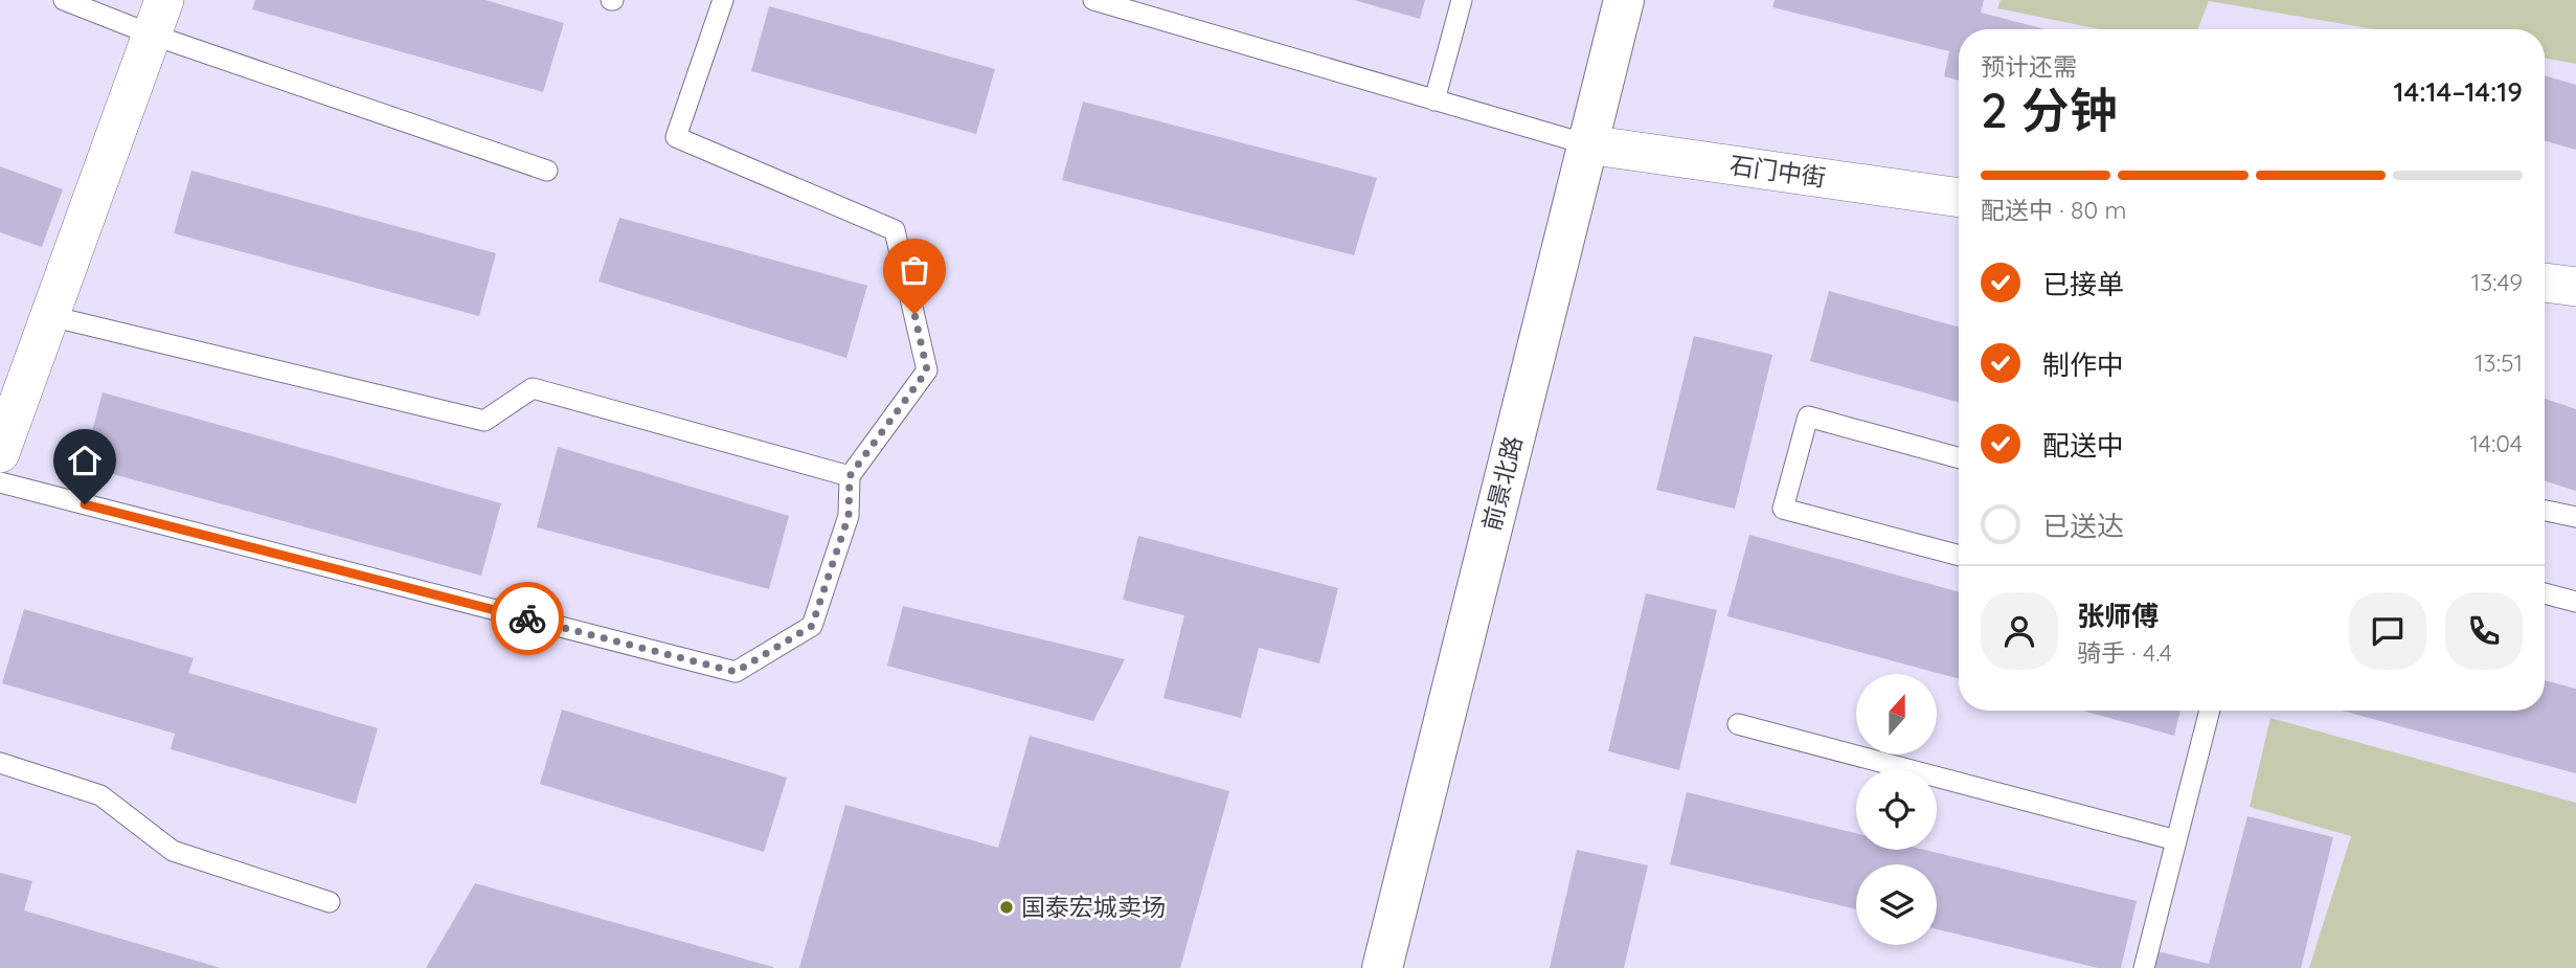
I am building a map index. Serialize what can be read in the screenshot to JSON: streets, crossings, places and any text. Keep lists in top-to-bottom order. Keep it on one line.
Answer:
{"streets":{"street":["石门中街","前景北路"]},"crossings":[["石门中街","前景北路"]],"places":["国泰宏城卖场"],"north":"top","page":{"heading":["2 分钟","预计还需","14:14–14:19"],"panel":["张师傅","骑手 · 4.4"],"bar":"配送中 · 80 m","list":[["已接单","13:49"],["制作中","13:51"],["配送中","14:04"],"已送达"]}}
